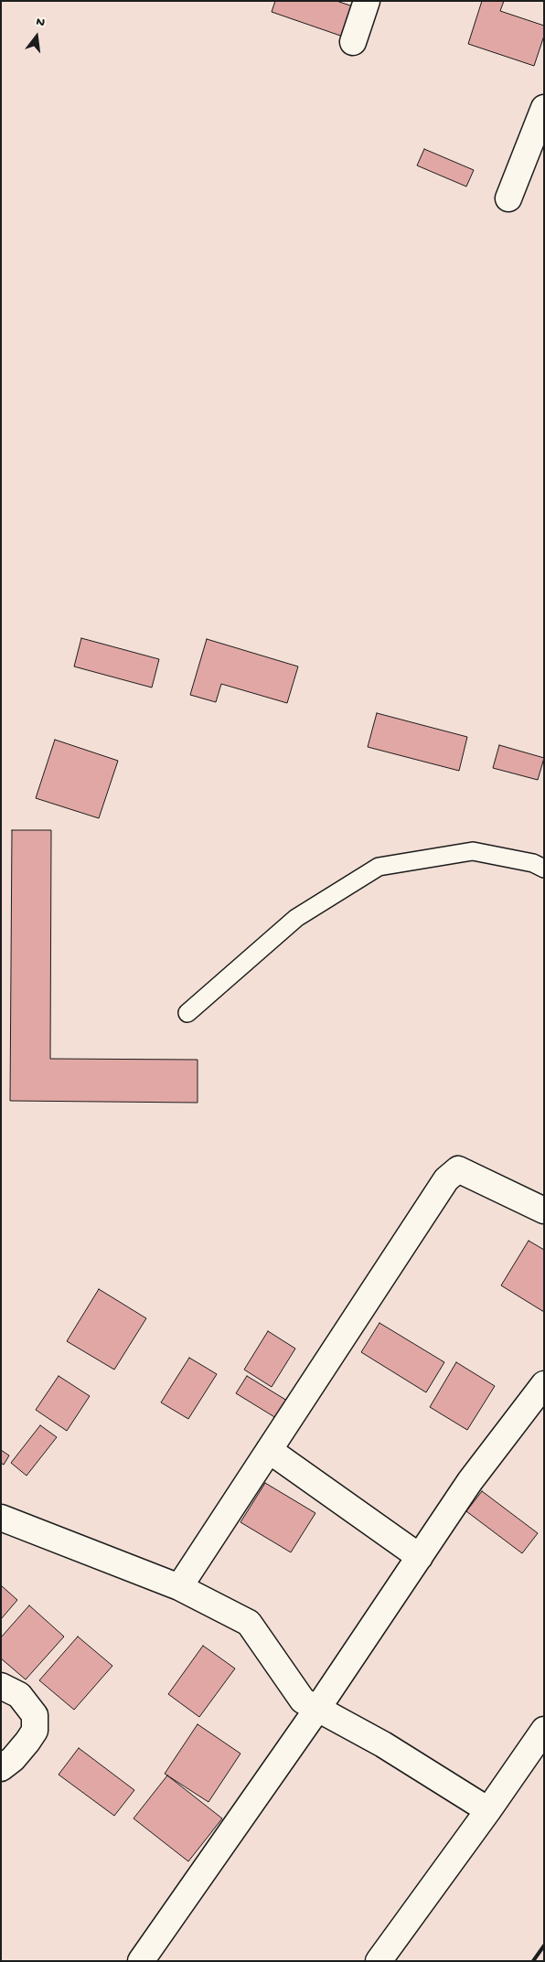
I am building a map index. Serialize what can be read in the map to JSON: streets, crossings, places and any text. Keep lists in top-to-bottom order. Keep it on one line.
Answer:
{"north":"top"}
